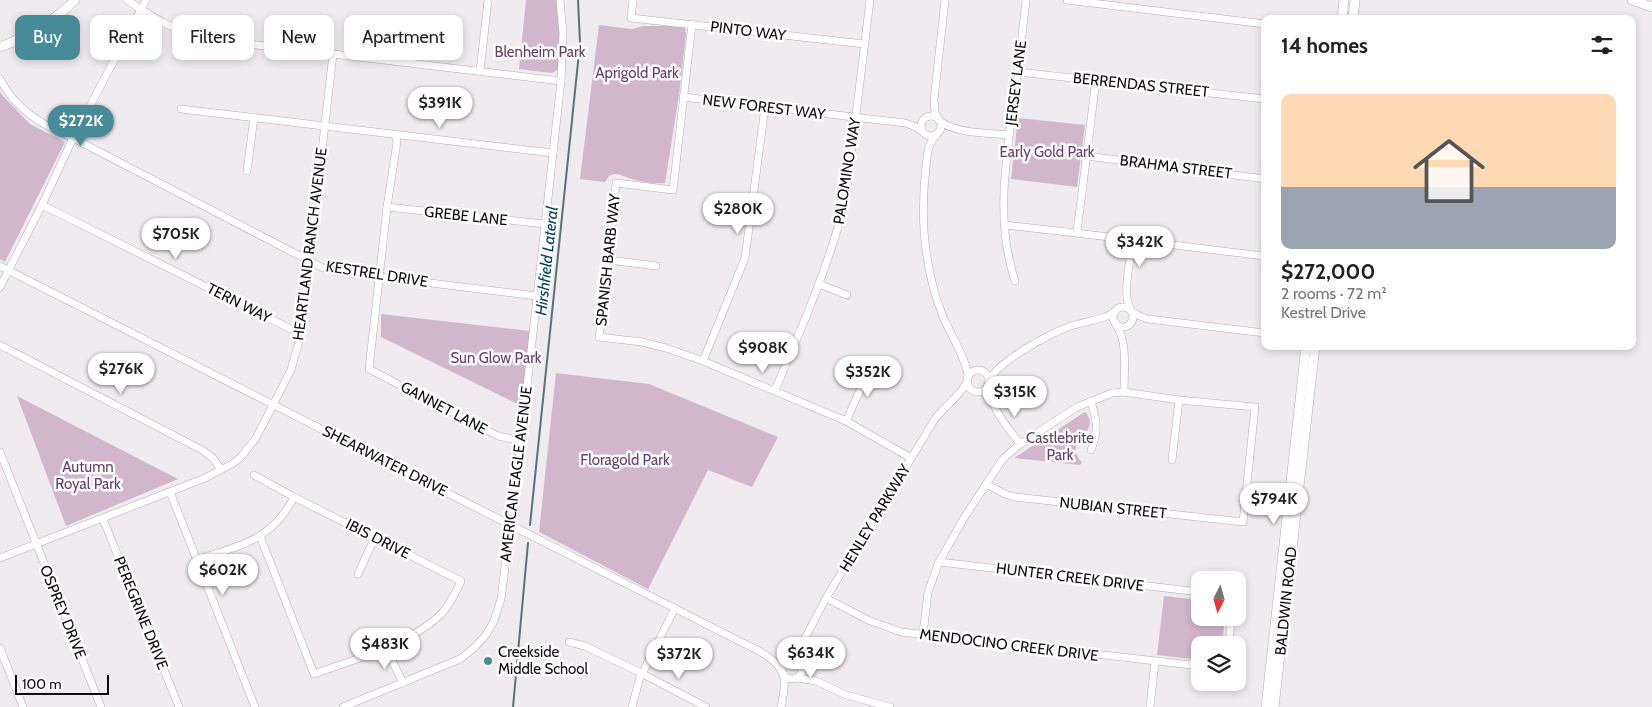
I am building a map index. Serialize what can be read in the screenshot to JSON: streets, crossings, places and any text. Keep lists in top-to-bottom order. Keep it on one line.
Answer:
{"streets":{"main road":["BALDWIN ROAD"],"street":["PINTO WAY","JERSEY LANE","BERRENDAS STREET","NEW FOREST WAY","BRAHMA STREET","PALOMINO WAY","GREBE LANE","HEARTLAND RANCH AVENUE","SPANISH BARB WAY","KESTREL DRIVE","TERN WAY","GANNET LANE","SHEARWATER DRIVE","AMERICAN EAGLE AVENUE","NUBIAN STREET","HENLEY PARKWAY","IBIS DRIVE","HUNTER CREEK DRIVE","OSPREY DRIVE","PEREGRINE DRIVE","MENDOCINO CREEK DRIVE"]},"crossings":[["PINTO WAY","PALOMINO WAY"],["JERSEY LANE","BERRENDAS STREET"],["NEW FOREST WAY","PALOMINO WAY"],["NEW FOREST WAY","SPANISH BARB WAY"],["GREBE LANE","AMERICAN EAGLE AVENUE"],["HEARTLAND RANCH AVENUE","KESTREL DRIVE"],["HEARTLAND RANCH AVENUE","TERN WAY"],["HEARTLAND RANCH AVENUE","SHEARWATER DRIVE"],["HEARTLAND RANCH AVENUE","OSPREY DRIVE"],["HEARTLAND RANCH AVENUE","PEREGRINE DRIVE"],["KESTREL DRIVE","GANNET LANE"],["KESTREL DRIVE","AMERICAN EAGLE AVENUE"],["GANNET LANE","AMERICAN EAGLE AVENUE"],["SHEARWATER DRIVE","AMERICAN EAGLE AVENUE"],["SHEARWATER DRIVE","HENLEY PARKWAY"],["HENLEY PARKWAY","MENDOCINO CREEK DRIVE"]],"water":["Hirshfield Lateral"],"parks":["Blenheim Park","Aprigold Park","Early Gold Park","Sun Glow Park","Castlebrite Park","Floragold Park","Autumn Royal Park"],"places":["Creekside Middle School"],"scale_bar":"100 m","north":"bottom","page":{"chip":["Buy","Rent","Filters","New","Apartment"],"heading":"14 homes","list":[{"name":"$272,000","note":"2 rooms · 72 m² · Kestrel Drive"}],"price":["$391K","$272K","$280K","$705K","$342K","$908K","$276K","$352K","$315K","$794K","$602K","$483K","$634K","$372K"],"scale":"100 m"}}
